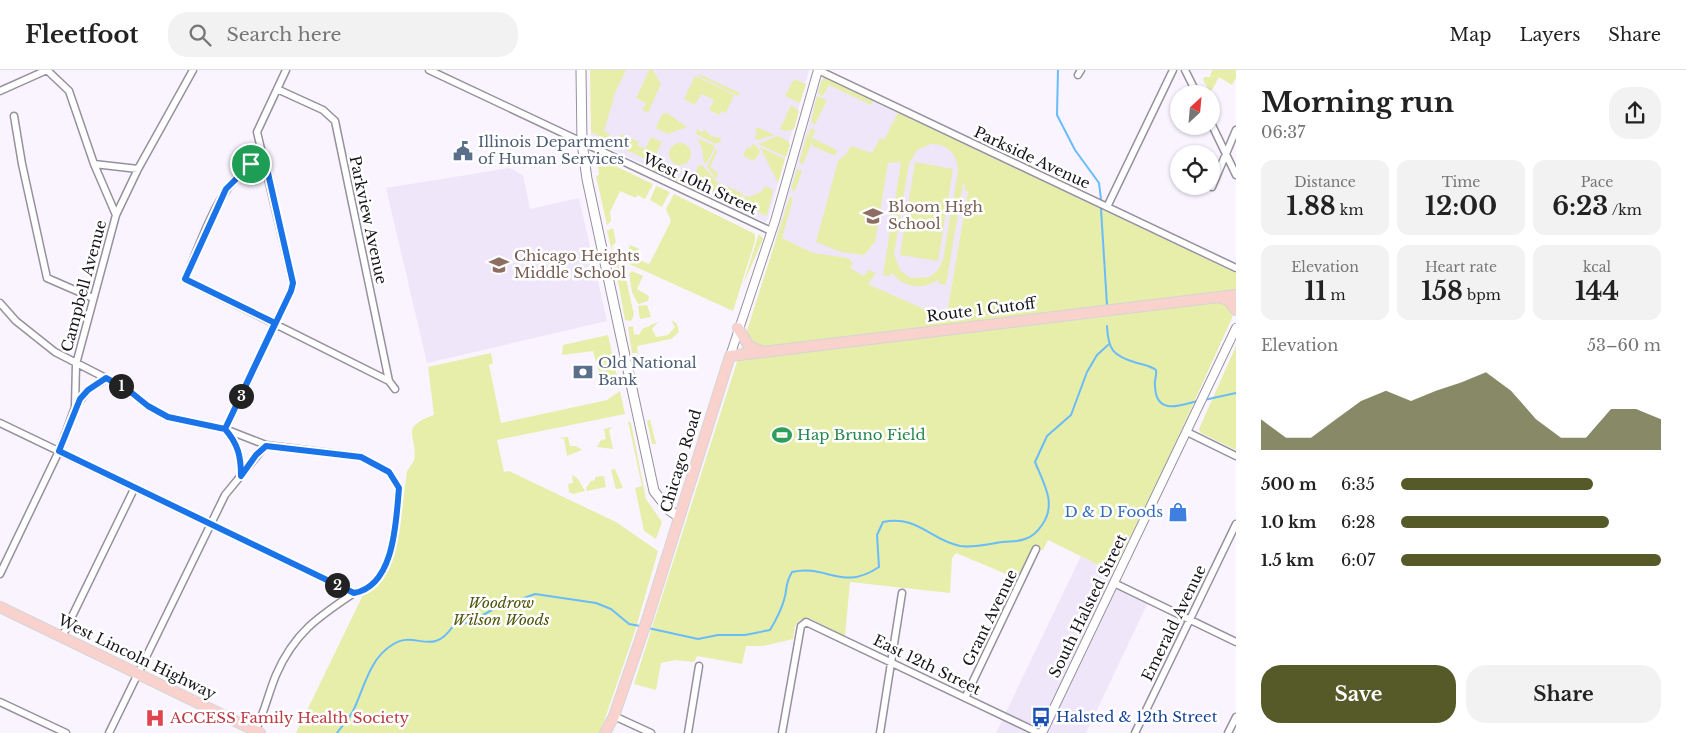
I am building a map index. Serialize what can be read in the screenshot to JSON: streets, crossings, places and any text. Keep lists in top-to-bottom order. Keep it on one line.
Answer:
{"streets":{"main road":["Route 1 Cutoff","Chicago Road","West Lincoln Highway"],"street":["Parkside Avenue","West 10th Street","Parkview Avenue","Campbell Avenue","South Halsted Street","Grant Avenue","Emerald Avenue","East 12th Street"]},"crossings":[["Parkside Avenue","Chicago Road"],["West 10th Street","Chicago Road"],["Route 1 Cutoff","Chicago Road"],["South Halsted Street","East 12th Street"],["Grant Avenue","East 12th Street"]],"parks":["Woodrow Wilson Woods"],"places":{"public building":["Illinois Department of Human Services"],"school or university":["Bloom High School","Chicago Heights Middle School"],"bank":["Old National Bank"],"sports":["Hap Bruno Field"],"shop":["D & D Foods"],"bus stop":["Halsted & 12th Street"],"hospital":["ACCESS Family Health Society"]},"north":"top right","page":{"header":"Fleetfoot","search":"Search here","nav":["Map","Layers","Share"],"heading":["Morning run","06:37"],"stats":[["Distance","1.88 km"],["Time","12:00"],["Pace","6:23 /km"],["Elevation","11 m"],["Heart rate","158 bpm"],["kcal","144"]],"chart":["Elevation","53–60 m"],"pins":["1","3","2"],"list":[{"name":"500 m","note":"6:35"},{"name":"1.0 km","note":"6:28"},{"name":"1.5 km","note":"6:07"}],"buttons":["Save","Share"]}}
